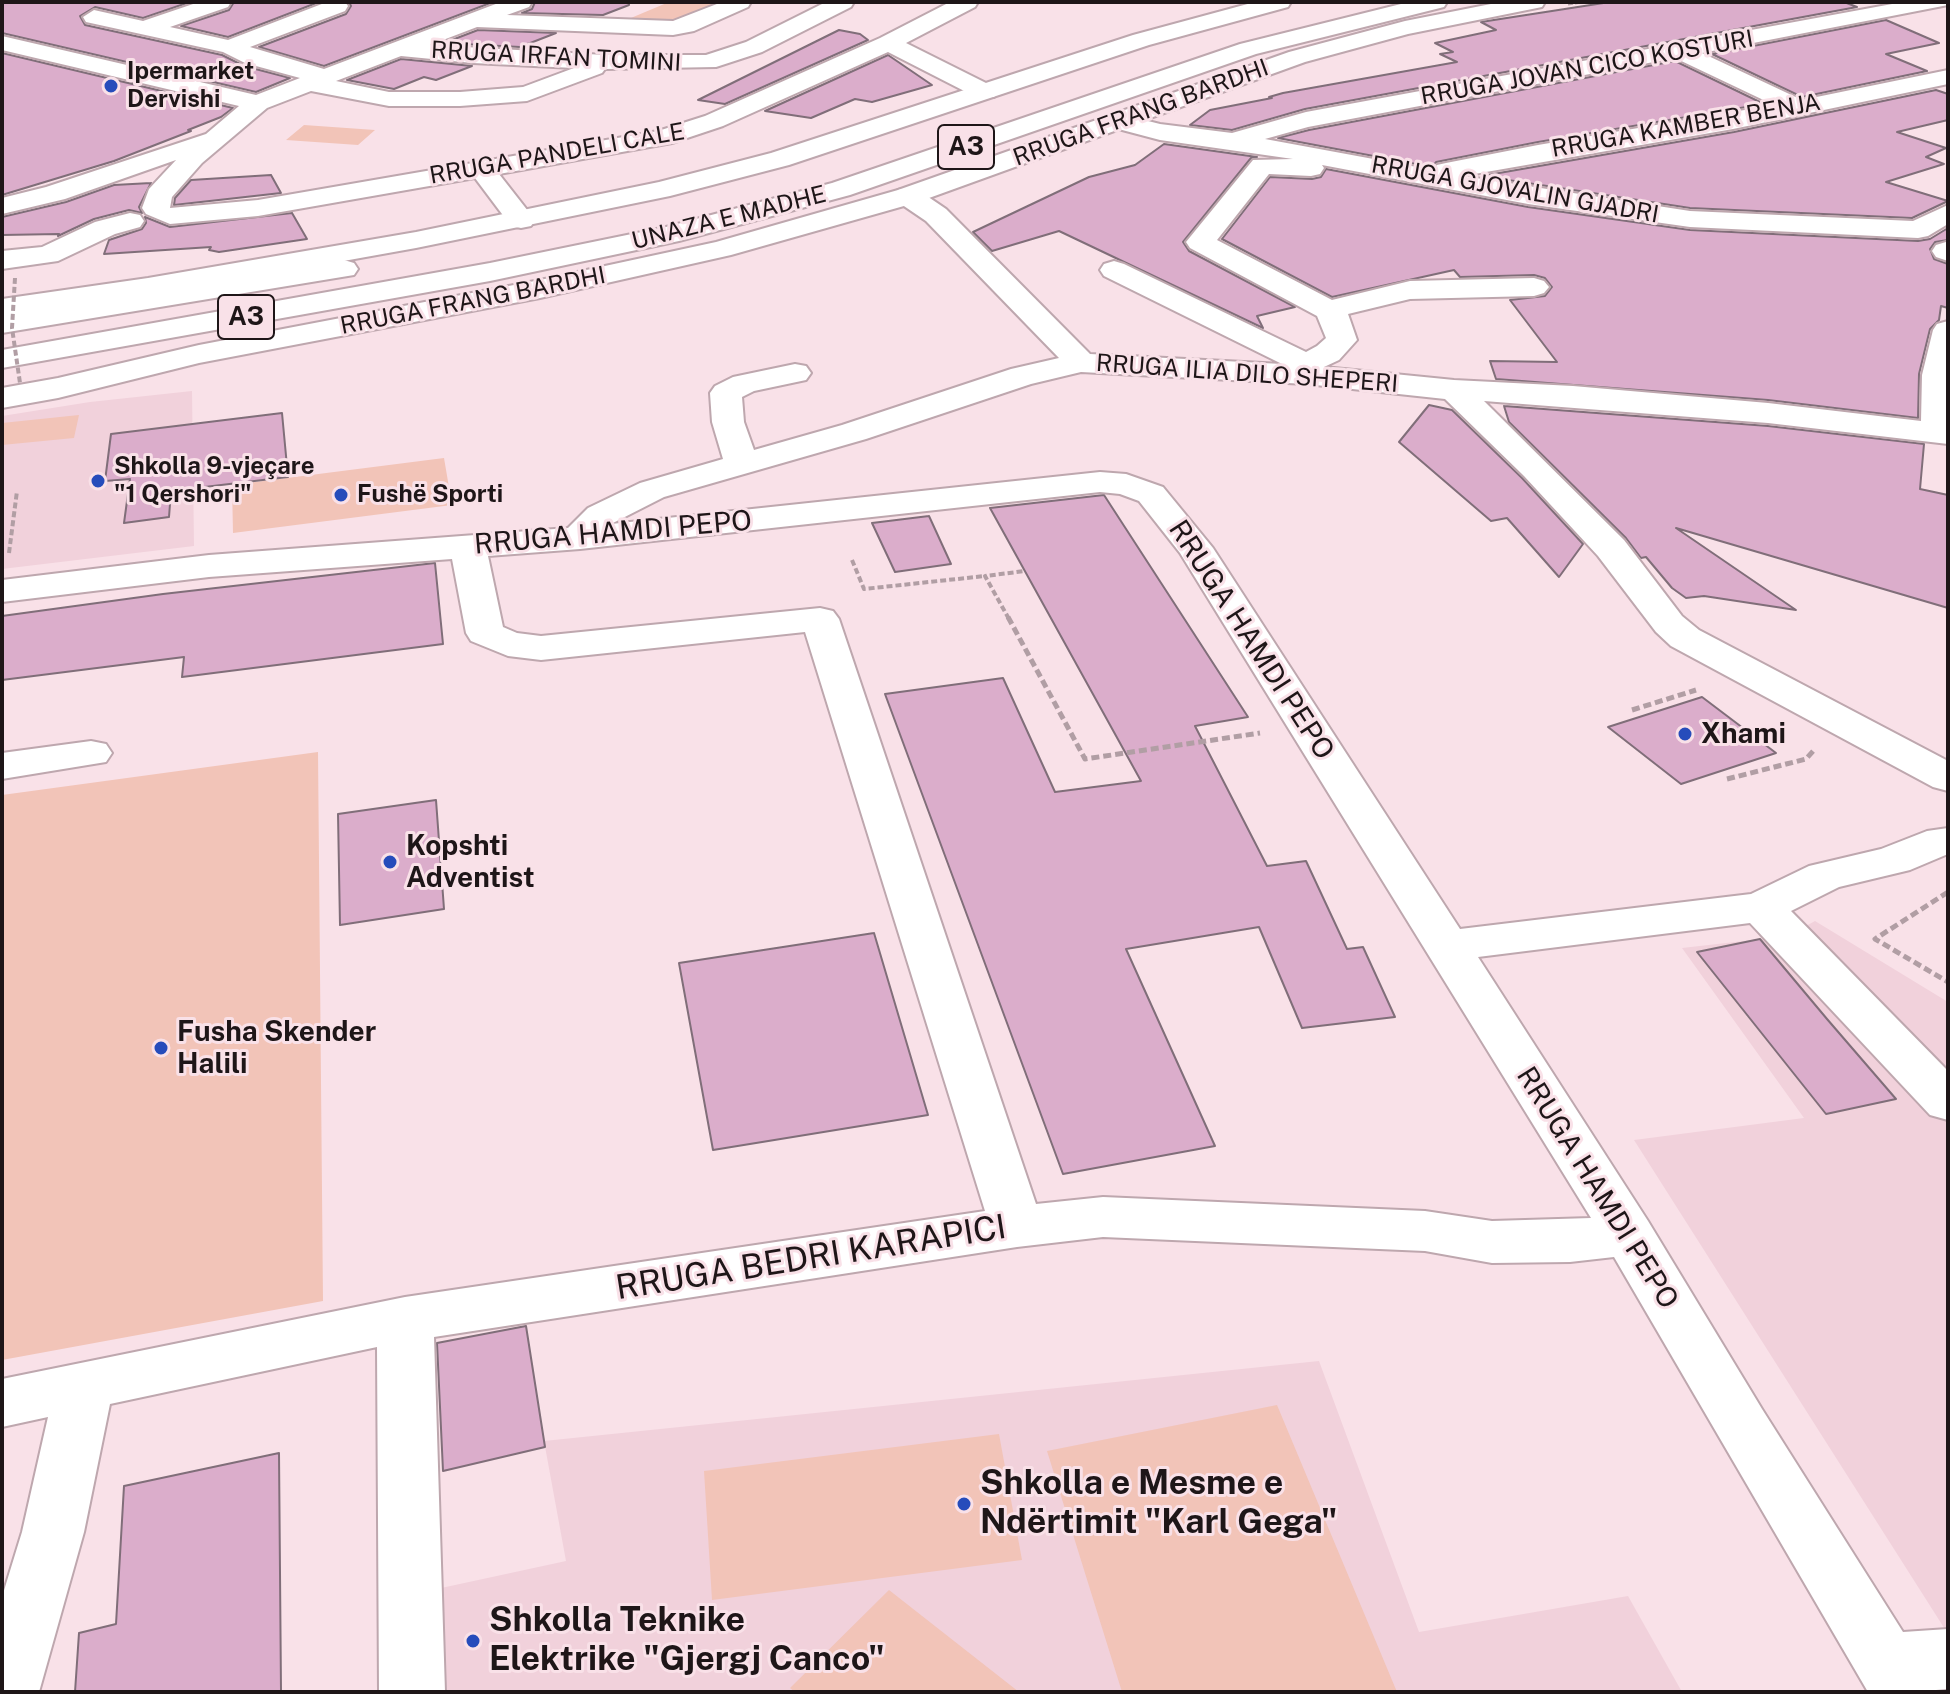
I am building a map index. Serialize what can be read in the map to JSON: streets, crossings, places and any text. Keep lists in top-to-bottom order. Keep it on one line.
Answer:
{"streets":{"main road":["RRUGA IRFAN TOMINI","RRUGA JOVAN CICO KOSTURI","RRUGA FRANG BARDHI","RRUGA KAMBER BENJA","A3","RRUGA PANDELI CALE","RRUGA GJOVALIN GJADRI","UNAZA E MADHE","RRUGA ILIA DILO SHEPERI","RRUGA HAMDI PEPO","RRUGA BEDRI KARAPICI"]},"crossings":[["RRUGA IRFAN TOMINI","RRUGA PANDELI CALE"],["RRUGA JOVAN CICO KOSTURI","RRUGA GJOVALIN GJADRI"],["RRUGA FRANG BARDHI","RRUGA GJOVALIN GJADRI"],["RRUGA KAMBER BENJA","RRUGA GJOVALIN GJADRI"],["RRUGA ILIA DILO SHEPERI","RRUGA HAMDI PEPO"],["RRUGA HAMDI PEPO","RRUGA BEDRI KARAPICI"]],"places":["Ipermarket Dervishi","Shkolla 9-vjeçare \"1 Qershori\"","Fushë Sporti","Xhami","Kopshti Adventist","Fusha Skender Halili","Shkolla e Mesme e Ndërtimit \"Karl Gega\"","Shkolla Teknike Elektrike \"Gjergj Canco\""]}
